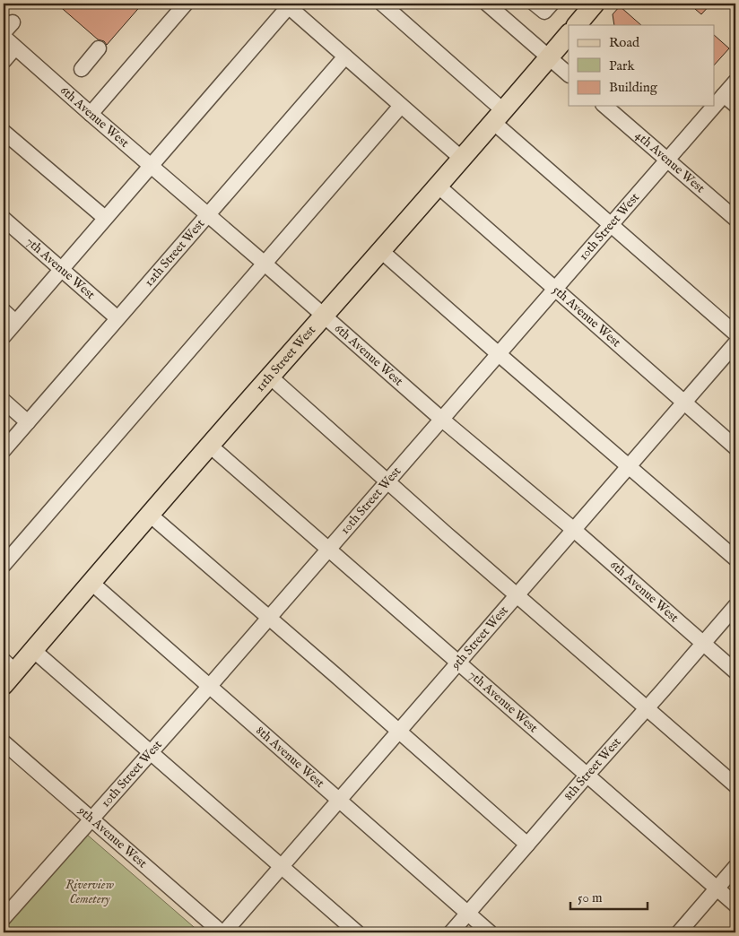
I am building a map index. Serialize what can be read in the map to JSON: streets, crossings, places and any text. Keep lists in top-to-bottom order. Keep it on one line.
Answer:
{"streets":{"main road":["11th Street West"],"street":["6th Avenue West","4th Avenue West","10th Street West","12th Street West","7th Avenue West","5th Avenue West","9th Street West","8th Avenue West","8th Street West","9th Avenue West"]},"crossings":[["6th Avenue West","10th Street West"],["6th Avenue West","12th Street West"],["6th Avenue West","11th Street West"],["6th Avenue West","9th Street West"],["6th Avenue West","8th Street West"],["4th Avenue West","10th Street West"],["10th Street West","7th Avenue West"],["10th Street West","5th Avenue West"],["10th Street West","8th Avenue West"],["10th Street West","9th Avenue West"],["12th Street West","7th Avenue West"],["7th Avenue West","11th Street West"],["7th Avenue West","9th Street West"],["7th Avenue West","8th Street West"],["5th Avenue West","11th Street West"],["5th Avenue West","9th Street West"],["11th Street West","8th Avenue West"],["9th Street West","8th Avenue West"],["9th Street West","9th Avenue West"],["8th Avenue West","8th Street West"]],"parks":["Riverview Cemetery"],"legend":["Road","Park","Building"],"scale_bar":"50 m"}
